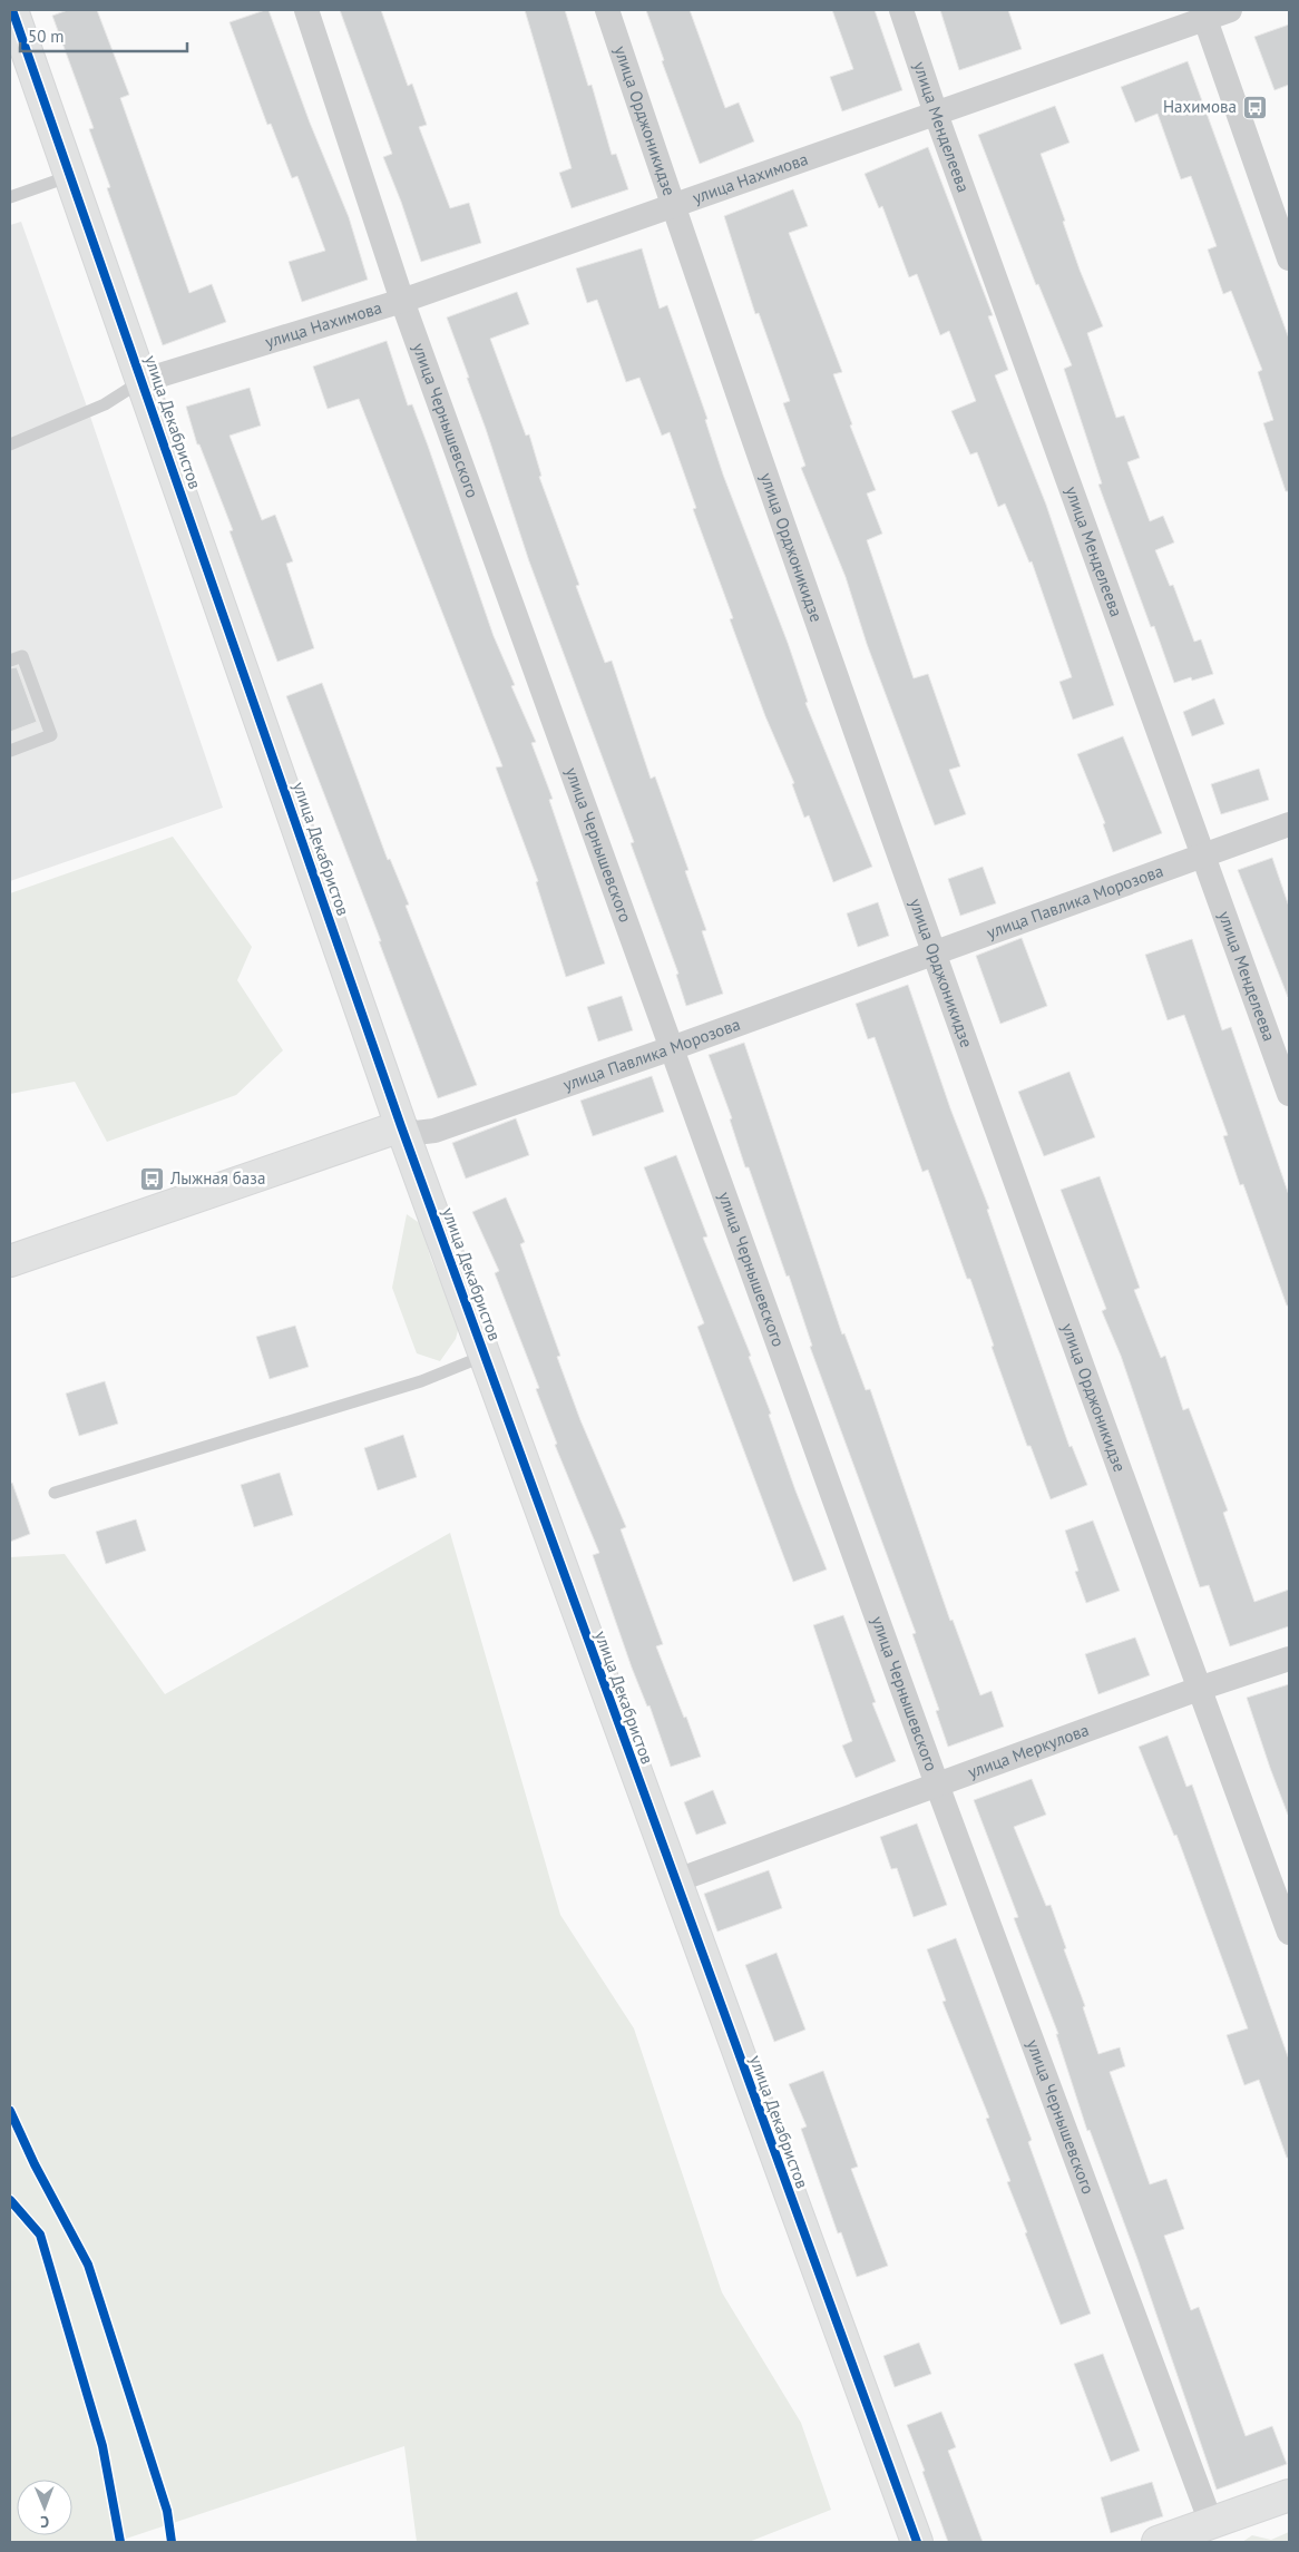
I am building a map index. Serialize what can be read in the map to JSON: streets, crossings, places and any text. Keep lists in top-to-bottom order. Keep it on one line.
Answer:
{"streets":{"street":["улица Орджоникидзе","улица Менделеева","улица Нахимова","улица Чернышевского","улица Декабристов","улица Павлика Морозова","улица Меркулова"]},"crossings":[["улица Орджоникидзе","улица Нахимова"],["улица Орджоникидзе","улица Павлика Морозова"],["улица Орджоникидзе","улица Меркулова"],["улица Менделеева","улица Нахимова"],["улица Менделеева","улица Павлика Морозова"],["улица Нахимова","улица Чернышевского"],["улица Нахимова","улица Декабристов"],["улица Чернышевского","улица Павлика Морозова"],["улица Чернышевского","улица Меркулова"],["улица Декабристов","улица Павлика Морозова"],["улица Декабристов","улица Меркулова"]],"places":{"bus stop":["Нахимова","Лыжная база"]},"scale_bar":"50 m","north":"bottom"}
